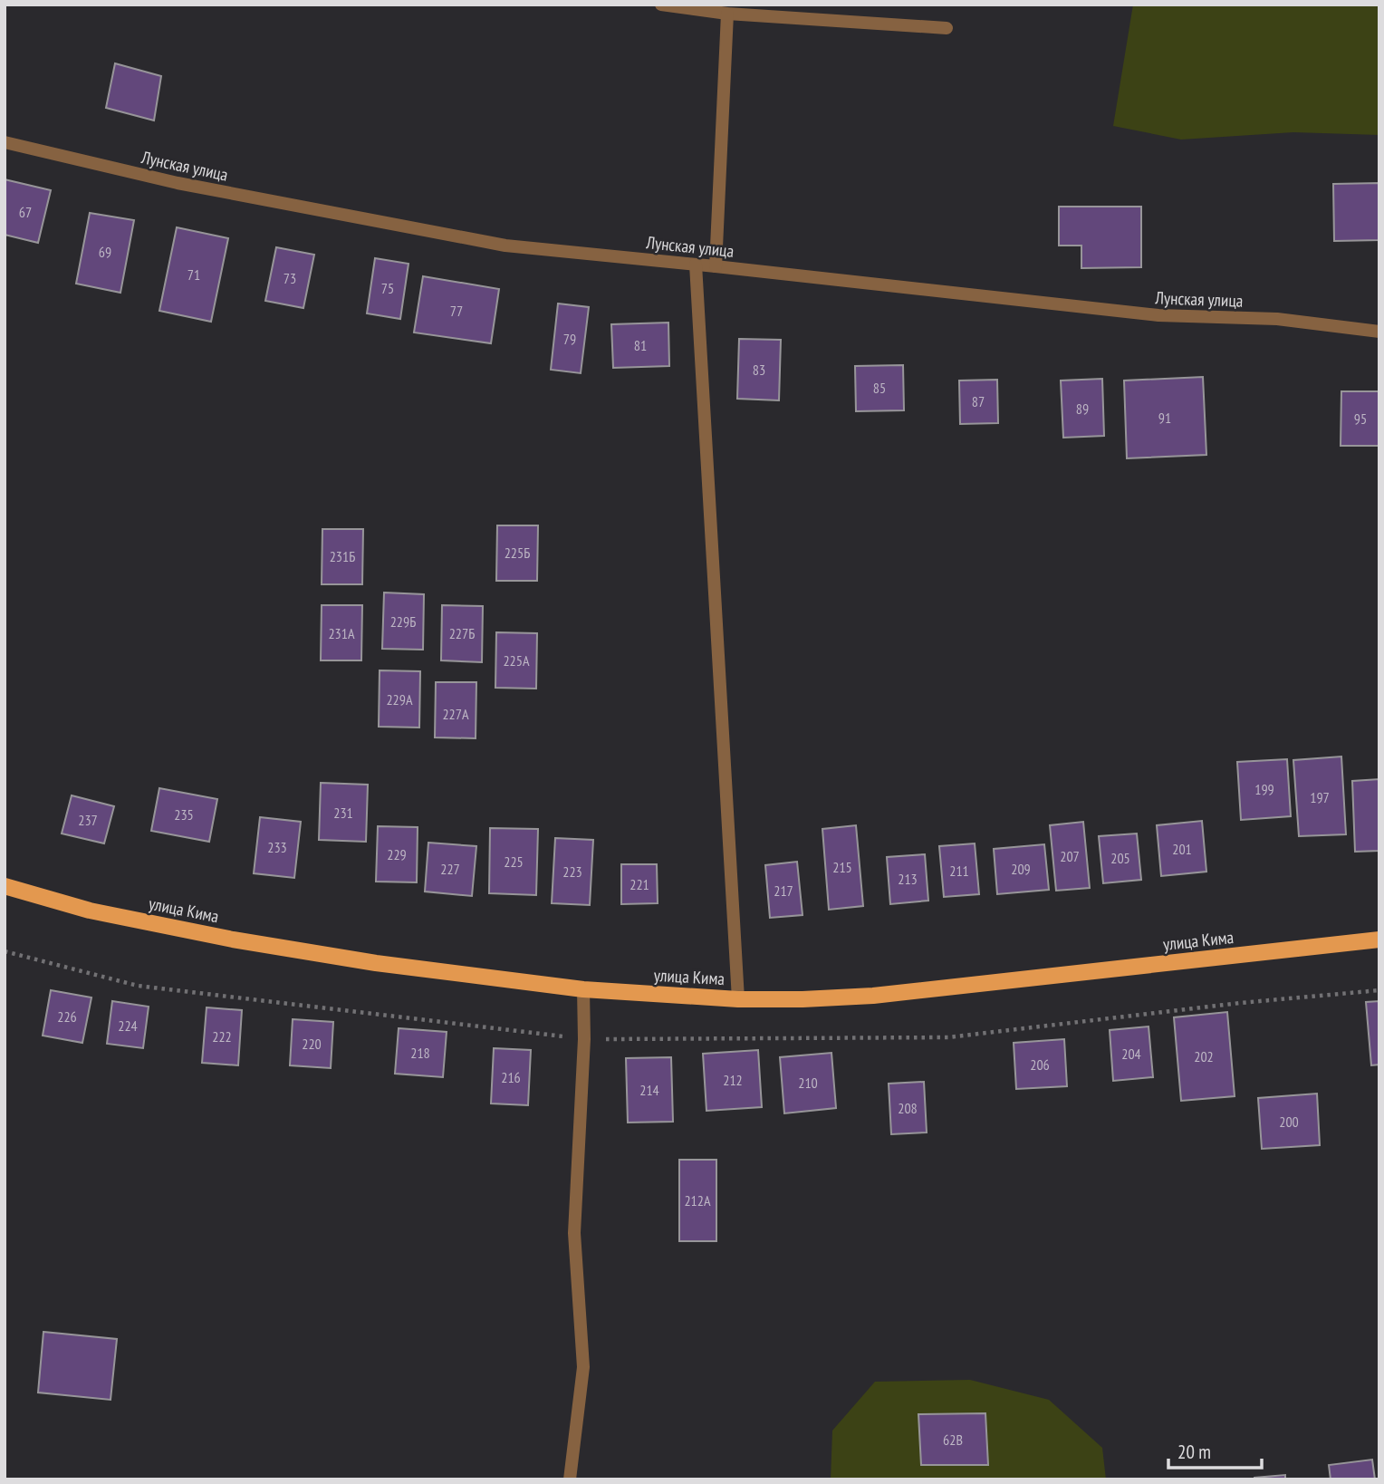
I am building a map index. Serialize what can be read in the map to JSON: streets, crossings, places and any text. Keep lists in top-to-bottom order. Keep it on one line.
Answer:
{"streets":{"main road":["улица Кима"],"street":["Лунская улица"]},"house_numbers":["67","69","71","73","75","77","79","81","83","85","87","89","91","95","225Б","231Б","229Б","231А","227Б","225А","229А","227А","199","197","231","235","237","233","201","229","207","205","225","215","227","209","211","223","213","221","217","226","224","222","220","218","204","202","206","216","212","210","214","208","200","212А","62В"],"scale_bar":"20 m"}
